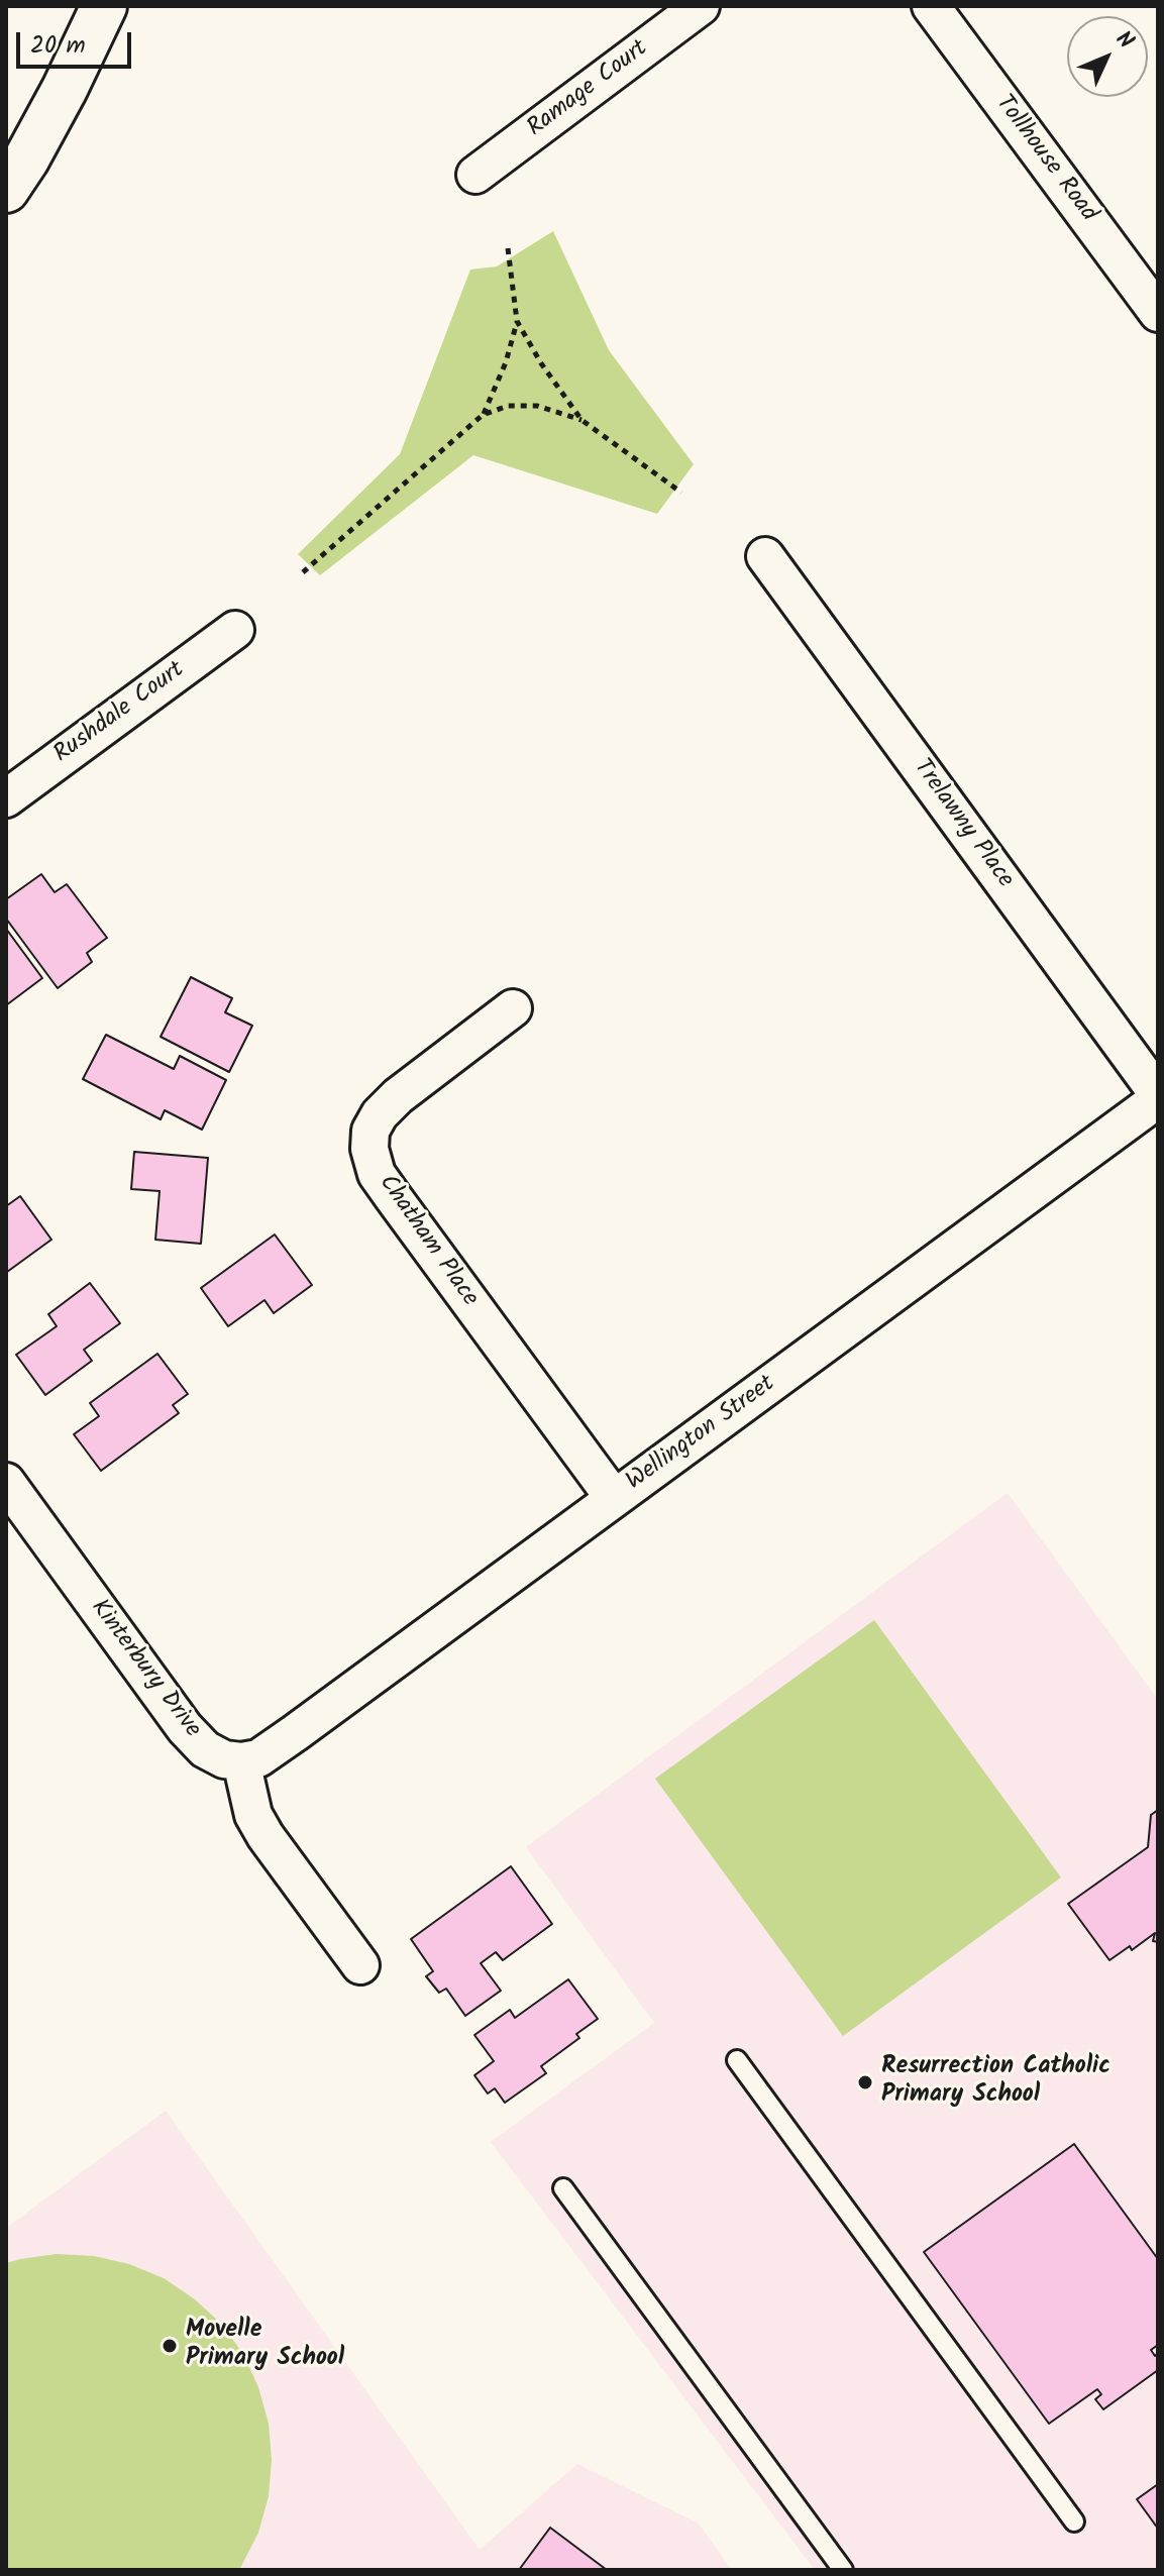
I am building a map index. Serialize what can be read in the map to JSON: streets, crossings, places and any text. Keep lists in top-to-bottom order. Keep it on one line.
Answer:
{"streets":{"street":["Ramage Court","Tollhouse Road","Rushdale Court","Trelawny Place","Chatham Place","Wellington Street","Kinterbury Drive"]},"crossings":[["Trelawny Place","Wellington Street"],["Chatham Place","Wellington Street"],["Wellington Street","Kinterbury Drive"]],"places":["Resurrection Catholic Primary School","Movelle Primary School"],"scale_bar":"20 m","north":"top right"}
